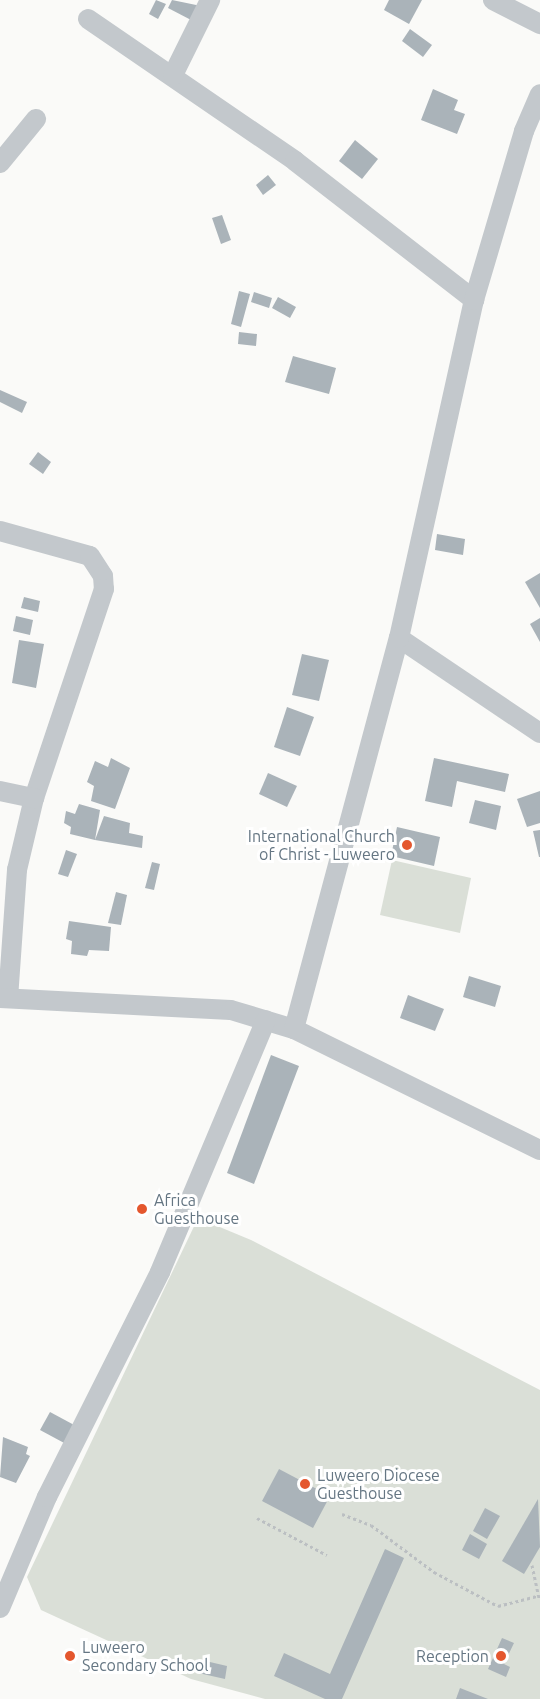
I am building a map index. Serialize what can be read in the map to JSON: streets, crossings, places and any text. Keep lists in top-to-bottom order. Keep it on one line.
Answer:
{"places":["International Church of Christ - Luweero","Africa Guesthouse","Luweero Diocese Guesthouse","Luweero Secondary School","Reception"]}
